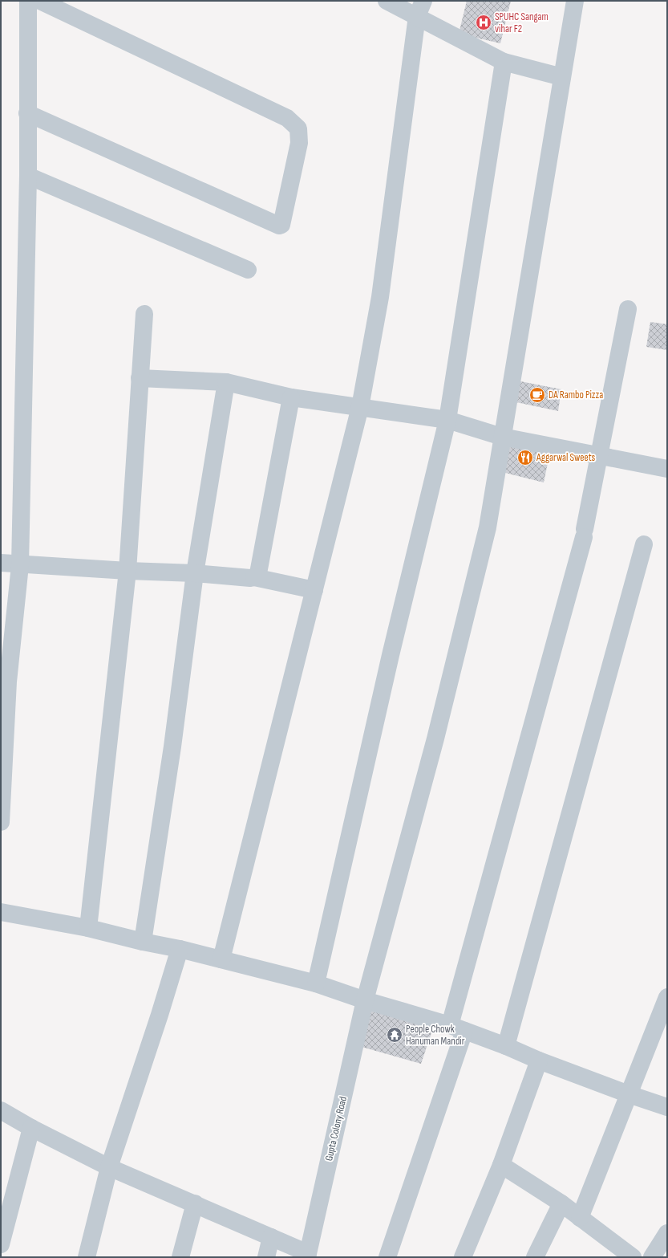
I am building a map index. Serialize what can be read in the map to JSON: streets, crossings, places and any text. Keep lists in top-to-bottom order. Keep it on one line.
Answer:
{"streets":{"street":["Gupta Colony Road"]},"places":{"hospital":["SPUHC Sangam vihar F2"],"cafe":["DA Rambo Pizza"],"restaurant":["Aggarwal Sweets"],"temple":["People Chowk Hanuman Mandir"]}}
